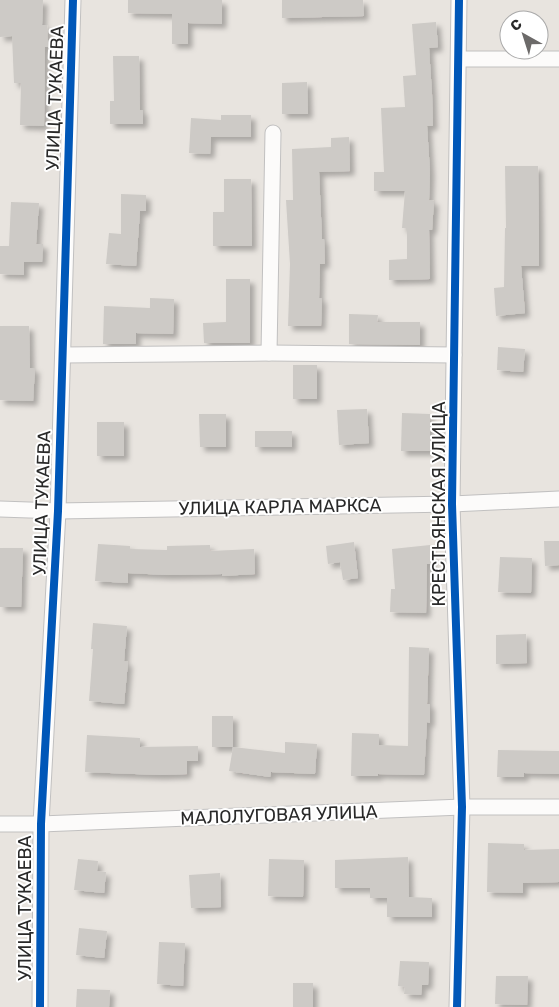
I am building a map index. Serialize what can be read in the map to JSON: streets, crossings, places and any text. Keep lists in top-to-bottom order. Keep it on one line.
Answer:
{"streets":{"street":["УЛИЦА ТУКАЕВА","КРЕСТЬЯНСКАЯ УЛИЦА","УЛИЦА КАРЛА МАРКСА","МАЛОЛУГОВАЯ УЛИЦА"]},"crossings":[["УЛИЦА ТУКАЕВА","УЛИЦА КАРЛА МАРКСА"],["УЛИЦА ТУКАЕВА","МАЛОЛУГОВАЯ УЛИЦА"],["КРЕСТЬЯНСКАЯ УЛИЦА","УЛИЦА КАРЛА МАРКСА"],["КРЕСТЬЯНСКАЯ УЛИЦА","МАЛОЛУГОВАЯ УЛИЦА"]],"north":"top left"}
